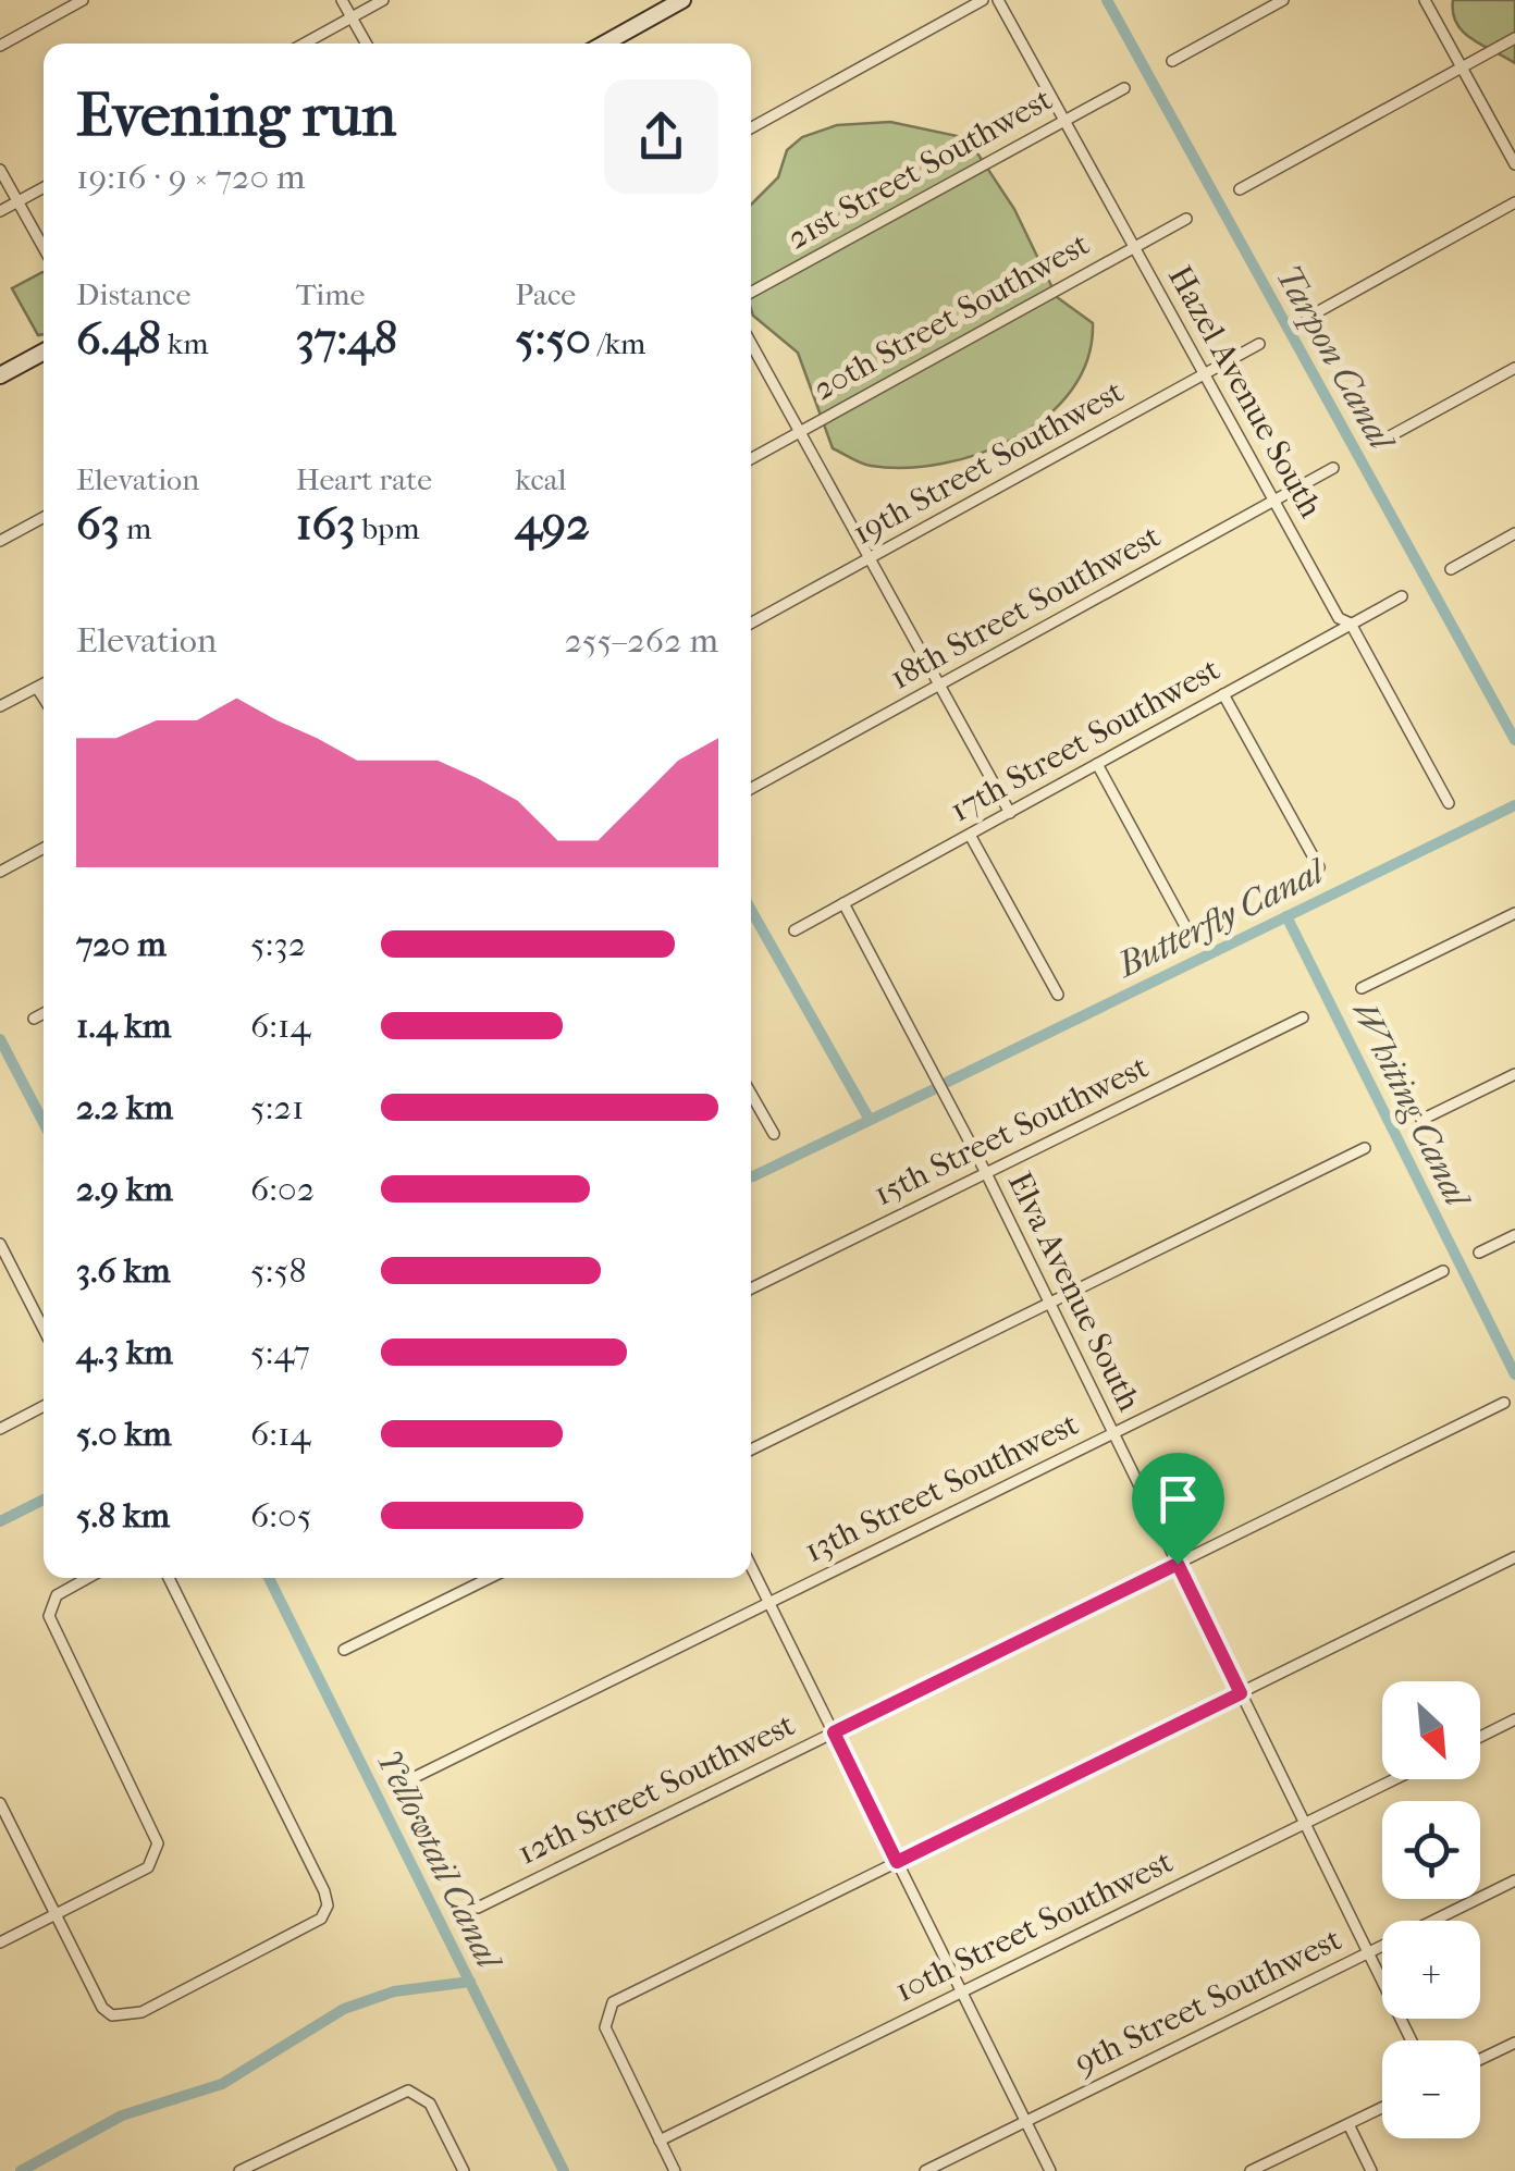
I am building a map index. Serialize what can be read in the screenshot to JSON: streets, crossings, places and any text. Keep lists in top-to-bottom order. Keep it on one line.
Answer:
{"streets":{"street":["21st Street Southwest","20th Street Southwest","Hazel Avenue South","19th Street Southwest","18th Street Southwest","17th Street Southwest","15th Street Southwest","Elva Avenue South","13th Street Southwest","12th Street Southwest","10th Street Southwest","9th Street Southwest"]},"crossings":[["21st Street Southwest","Hazel Avenue South"],["20th Street Southwest","Hazel Avenue South"],["Hazel Avenue South","19th Street Southwest"],["Hazel Avenue South","18th Street Southwest"],["Hazel Avenue South","17th Street Southwest"],["17th Street Southwest","Elva Avenue South"],["15th Street Southwest","Elva Avenue South"],["Elva Avenue South","13th Street Southwest"],["Elva Avenue South","12th Street Southwest"],["Elva Avenue South","10th Street Southwest"],["Elva Avenue South","9th Street Southwest"]],"water":["Tarpon Canal","Butterfly Canal","Whiting Canal","Yellowtail Canal"],"north":"bottom right","page":{"heading":["Evening run","19:16 · 9 × 720 m"],"stats":[["Distance","6.48 km"],["Time","37:48"],["Pace","5:50 /km"],["Elevation","63 m"],["Heart rate","163 bpm"],["kcal","492"]],"chart":["Elevation","255–262 m"],"list":[{"name":"720 m","note":"5:32"},{"name":"1.4 km","note":"6:14"},{"name":"2.2 km","note":"5:21"},{"name":"2.9 km","note":"6:02"},{"name":"3.6 km","note":"5:58"},{"name":"4.3 km","note":"5:47"},{"name":"5.0 km","note":"6:14"},{"name":"5.8 km","note":"6:05"}],"map_buttons":["+","−"]}}
